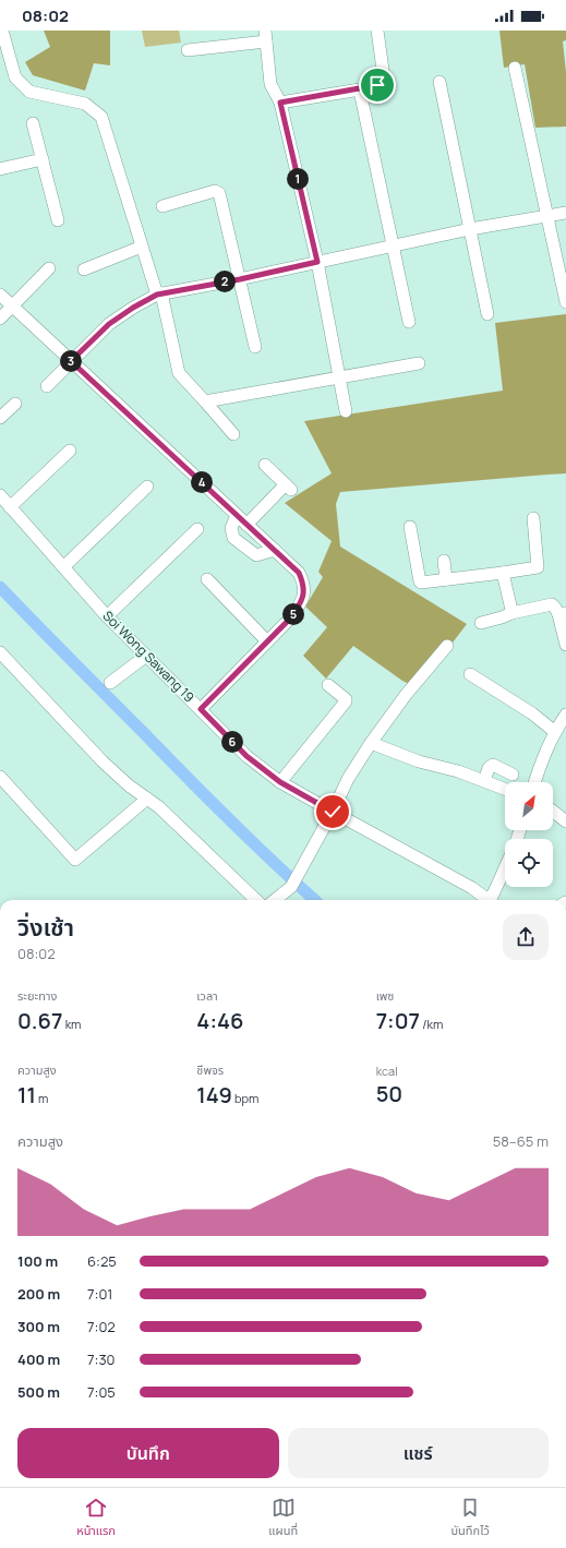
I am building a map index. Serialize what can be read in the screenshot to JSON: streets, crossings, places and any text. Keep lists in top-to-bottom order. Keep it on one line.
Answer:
{"streets":{"street":["Soi Wong Sawang 19"]},"north":"top right","page":{"status":"08:02","pins":["1","2","3","4","5","6"],"heading":["วิ่งเช้า","08:02"],"stats":[["ระยะทาง","0.67 km"],["เวลา","4:46"],["เพซ","7:07 /km"],["ความสูง","11 m"],["ชีพจร","149 bpm"],["kcal","50"]],"chart":["ความสูง","58–65 m"],"list":[{"name":"100 m","note":"6:25"},{"name":"200 m","note":"7:01"},{"name":"300 m","note":"7:02"},{"name":"400 m","note":"7:30"},{"name":"500 m","note":"7:05"}],"buttons":["บันทึก","แชร์"],"tabs":["หน้าแรก","แผนที่","บันทึกไว้"]}}
